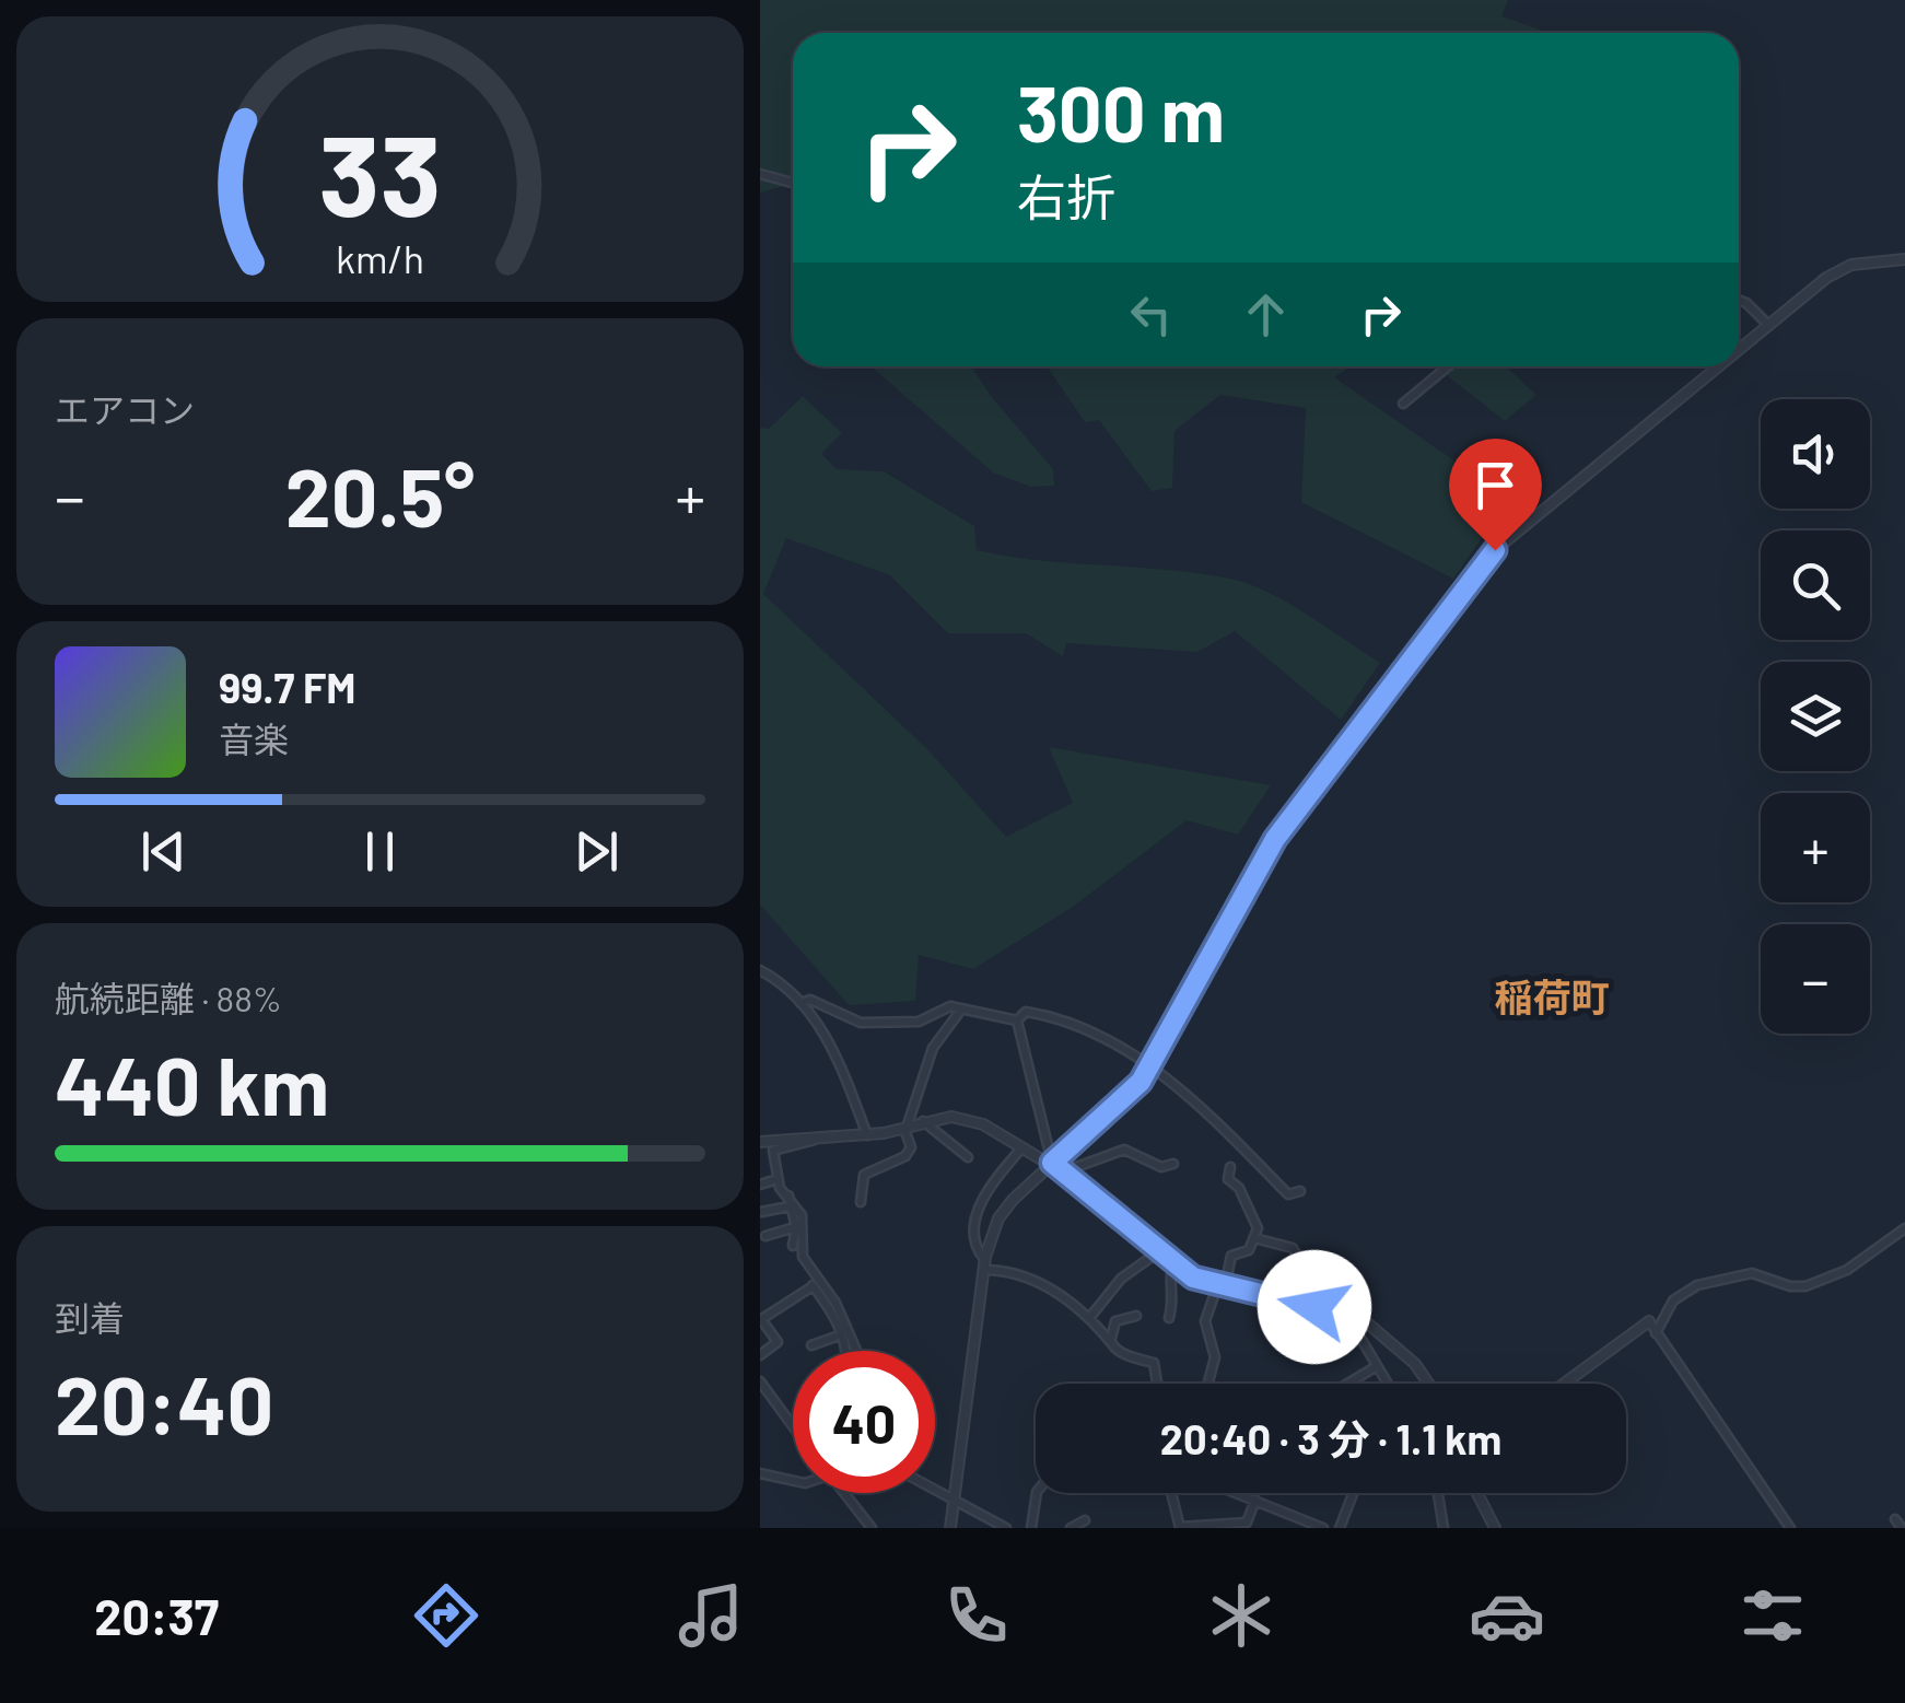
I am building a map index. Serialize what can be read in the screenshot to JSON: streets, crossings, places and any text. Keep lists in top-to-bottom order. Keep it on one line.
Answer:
{"districts":["稲荷町"],"page":{"turn":["300 m","右折"],"tile":["エアコン",["航続距離 · 88%","440 km"],["到着","20:40"]],"map_buttons":["+","−"],"heat":["−","20.5°","+"],"song":["99.7 FM","音楽"],"limit":"40","trip":"20:40 · 3 分 · 1.1 km","tabs":"20:37","gauge":["33","km/h"]}}
